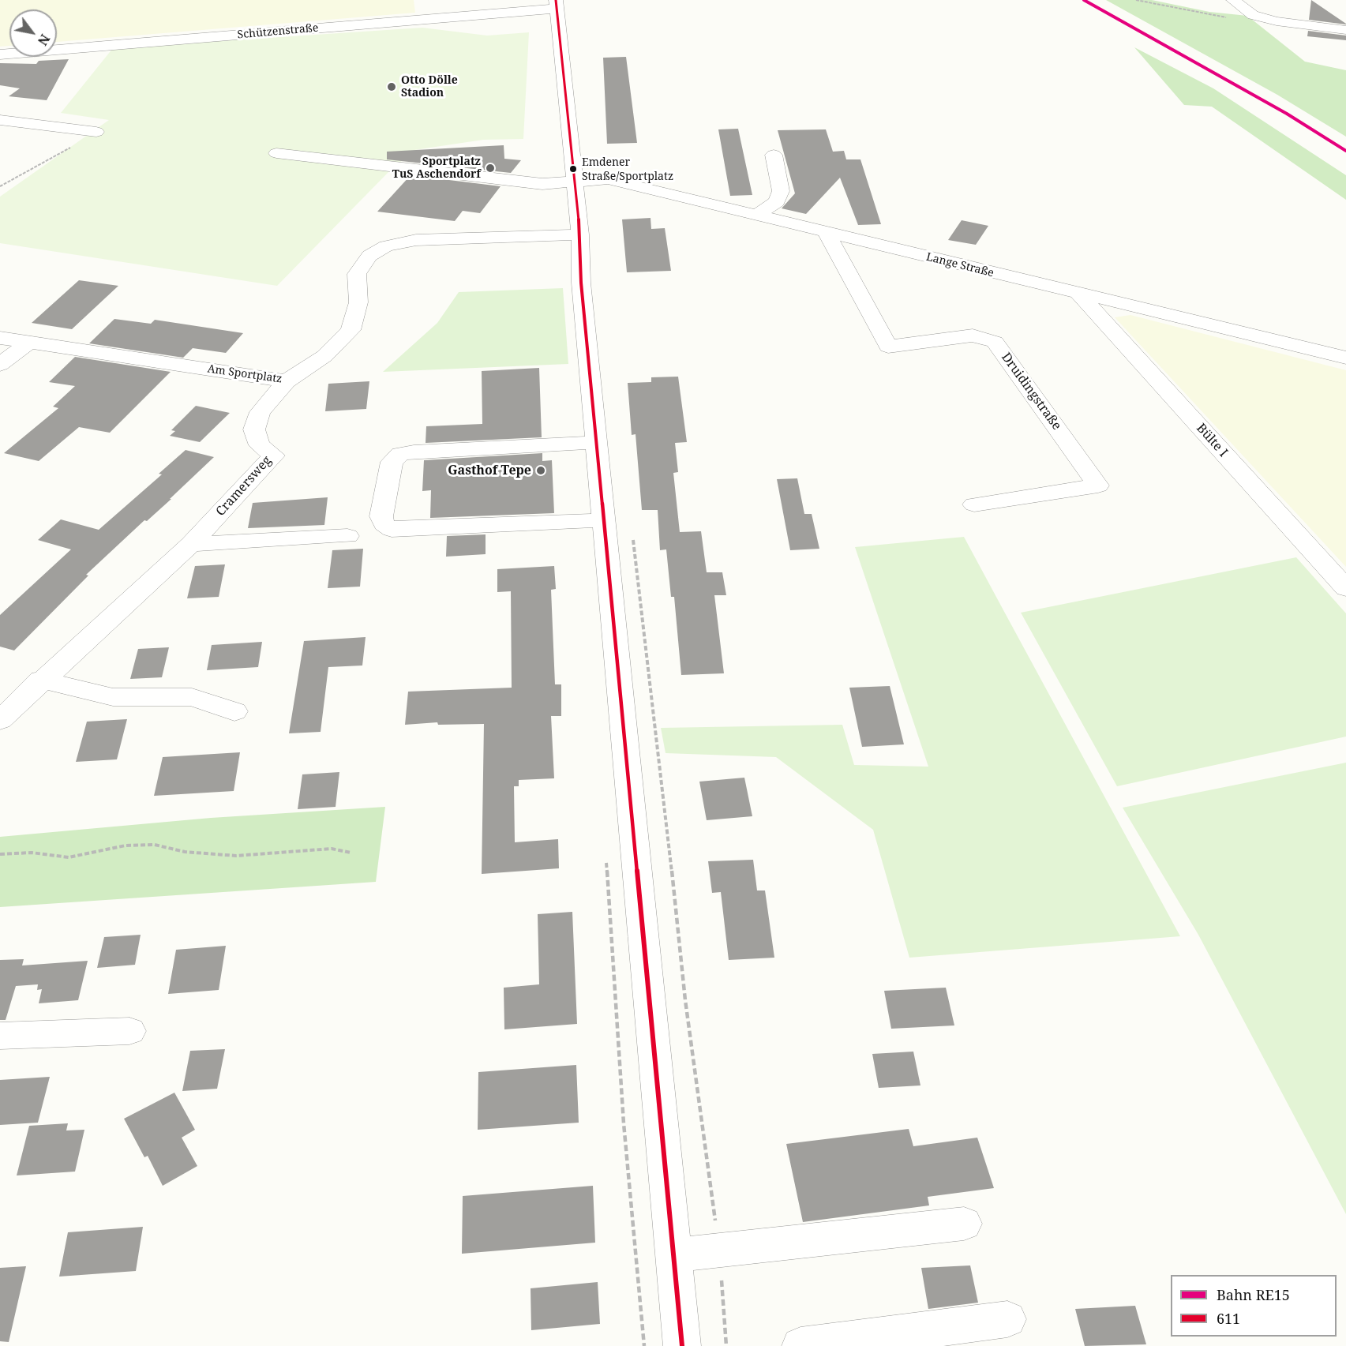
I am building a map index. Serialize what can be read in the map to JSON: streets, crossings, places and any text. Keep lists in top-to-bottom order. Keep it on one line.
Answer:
{"streets":{"street":["Schützenstraße","Lange Straße","Am Sportplatz","Druidingstraße","Bülte I","Cramersweg"]},"crossings":[["Lange Straße","Druidingstraße"],["Lange Straße","Bülte I"],["Am Sportplatz","Cramersweg"]],"places":["Otto Dölle Stadion","Sportplatz TuS Aschendorf","Emdener Straße/Sportplatz","Gasthof Tepe"],"lines":["rail line RE15","transit line 611"],"legend":["Bahn RE15","611"],"north":"bottom right"}
